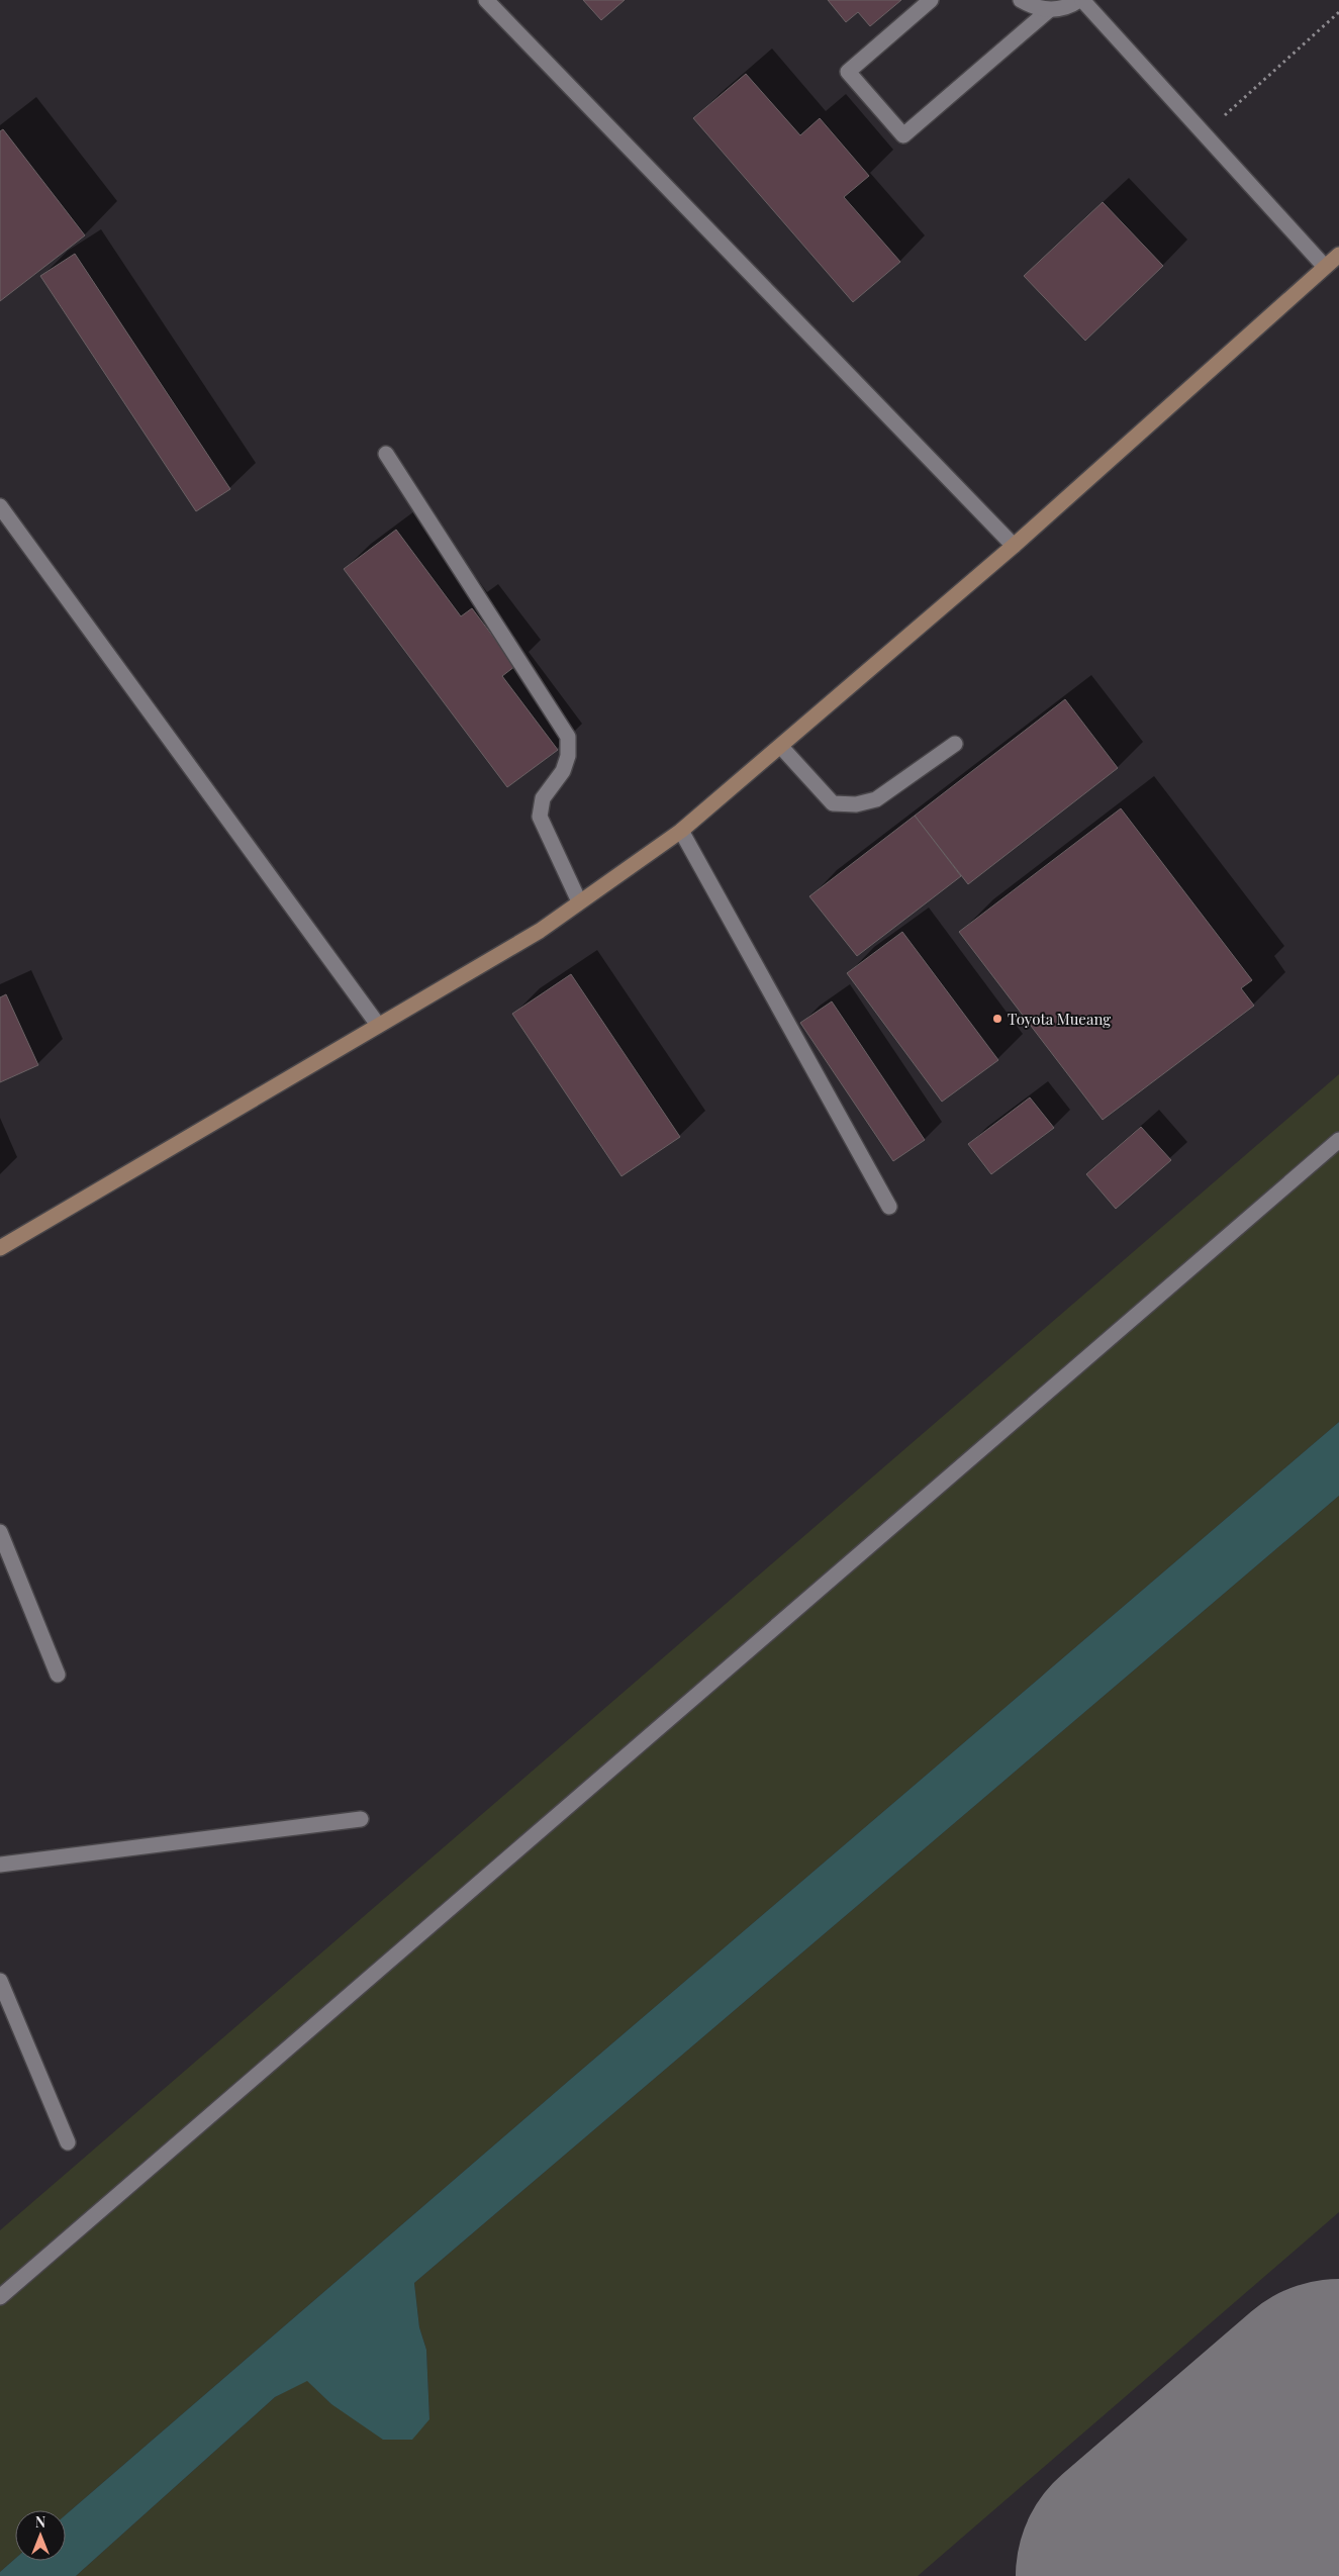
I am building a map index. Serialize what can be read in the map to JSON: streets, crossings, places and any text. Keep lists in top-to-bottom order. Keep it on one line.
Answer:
{"places":["Toyota Mueang"],"north":"top"}
